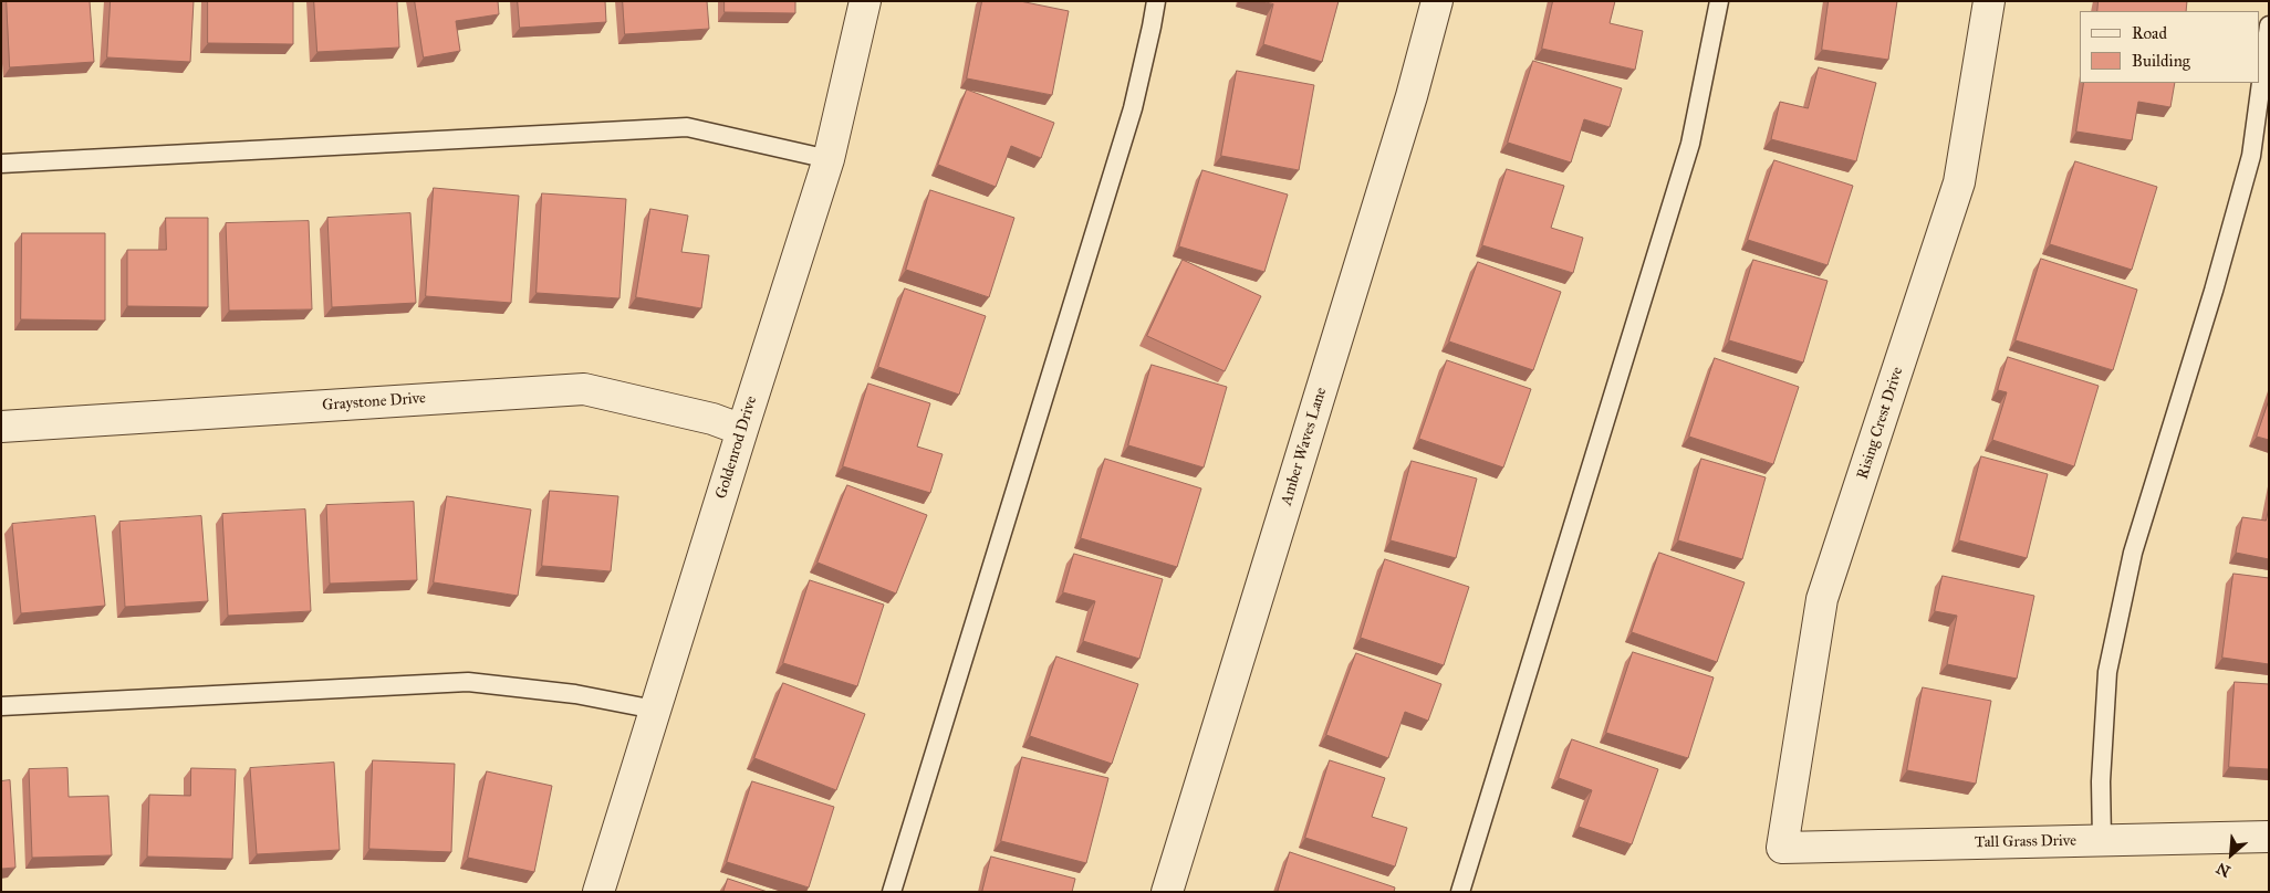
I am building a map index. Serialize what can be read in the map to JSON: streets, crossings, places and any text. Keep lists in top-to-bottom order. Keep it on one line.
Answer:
{"streets":{"street":["Graystone Drive","Rising Crest Drive","Amber Waves Lane","Goldenrod Drive","Tall Grass Drive"]},"crossings":[["Graystone Drive","Goldenrod Drive"],["Rising Crest Drive","Tall Grass Drive"]],"legend":["Road","Building"],"north":"bottom left"}
